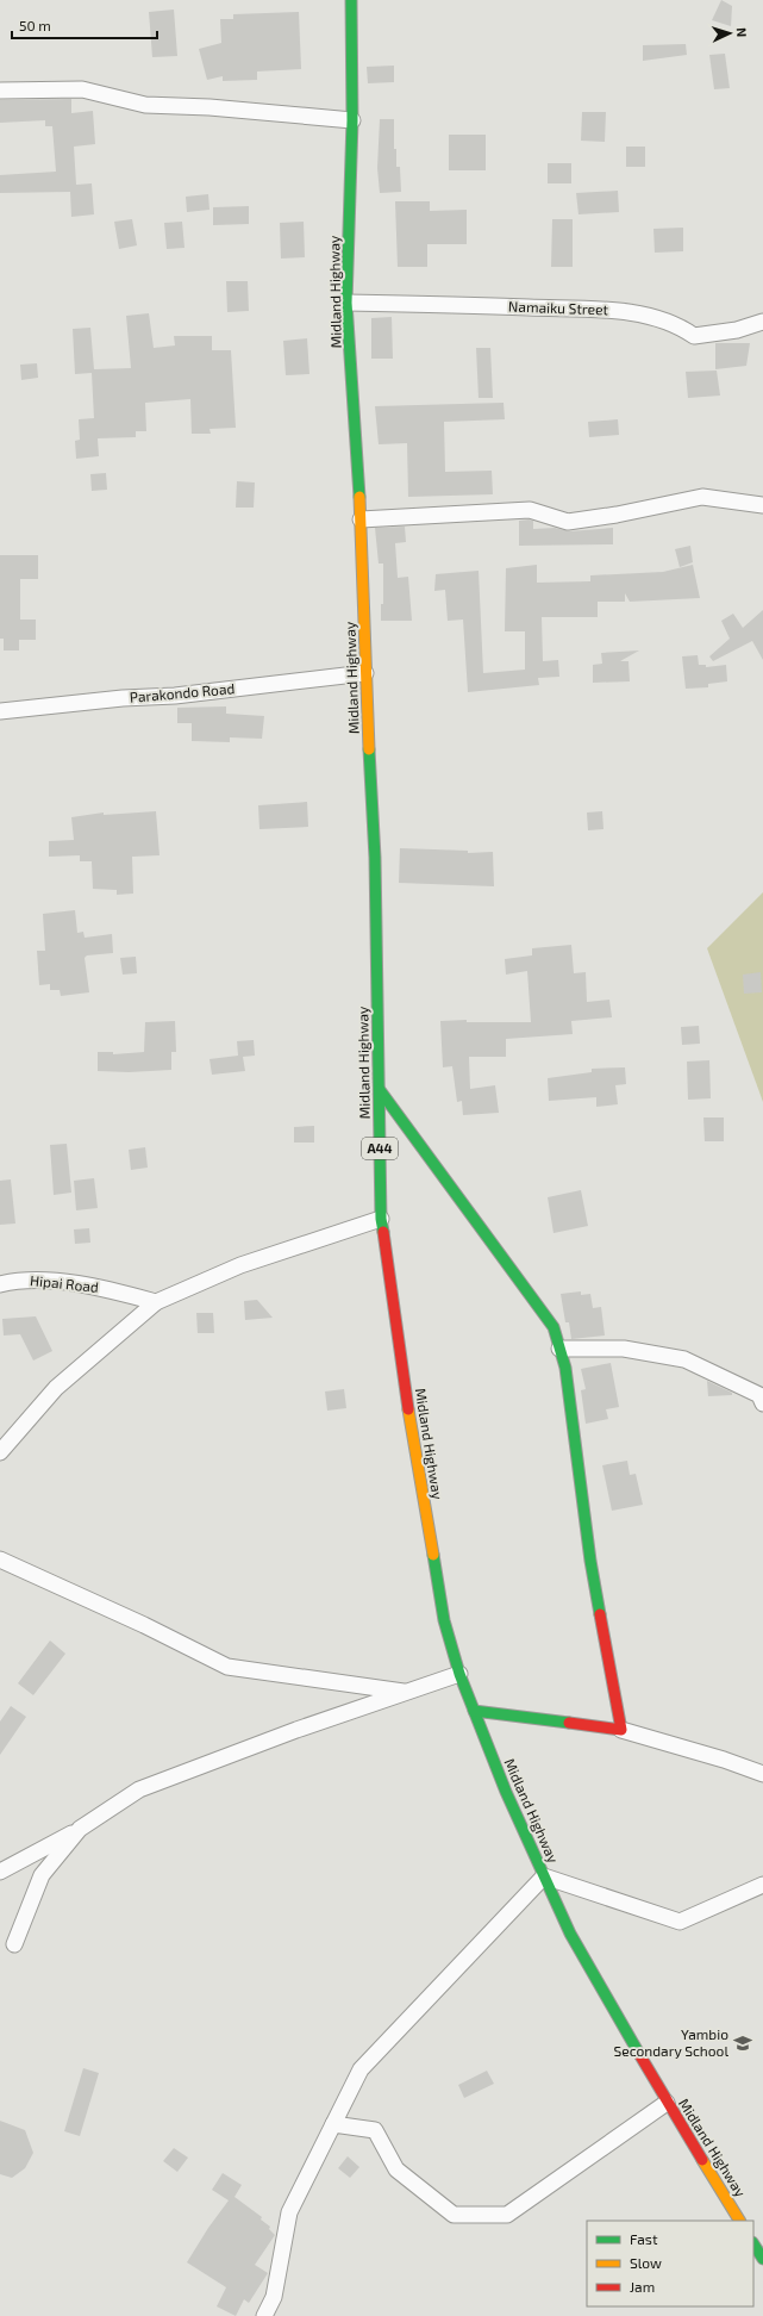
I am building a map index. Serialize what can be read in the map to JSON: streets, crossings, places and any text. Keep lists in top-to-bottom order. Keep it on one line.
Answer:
{"streets":{"main road":["Midland Highway","A44"],"street":["Namaiku Street","Parakondo Road","Hipai Road"]},"crossings":[["Midland Highway","Namaiku Street"],["Midland Highway","Parakondo Road"]],"places":{"school or university":["Yambio Secondary School"]},"legend":["Fast","Slow","Jam"],"scale_bar":"50 m","north":"right"}
